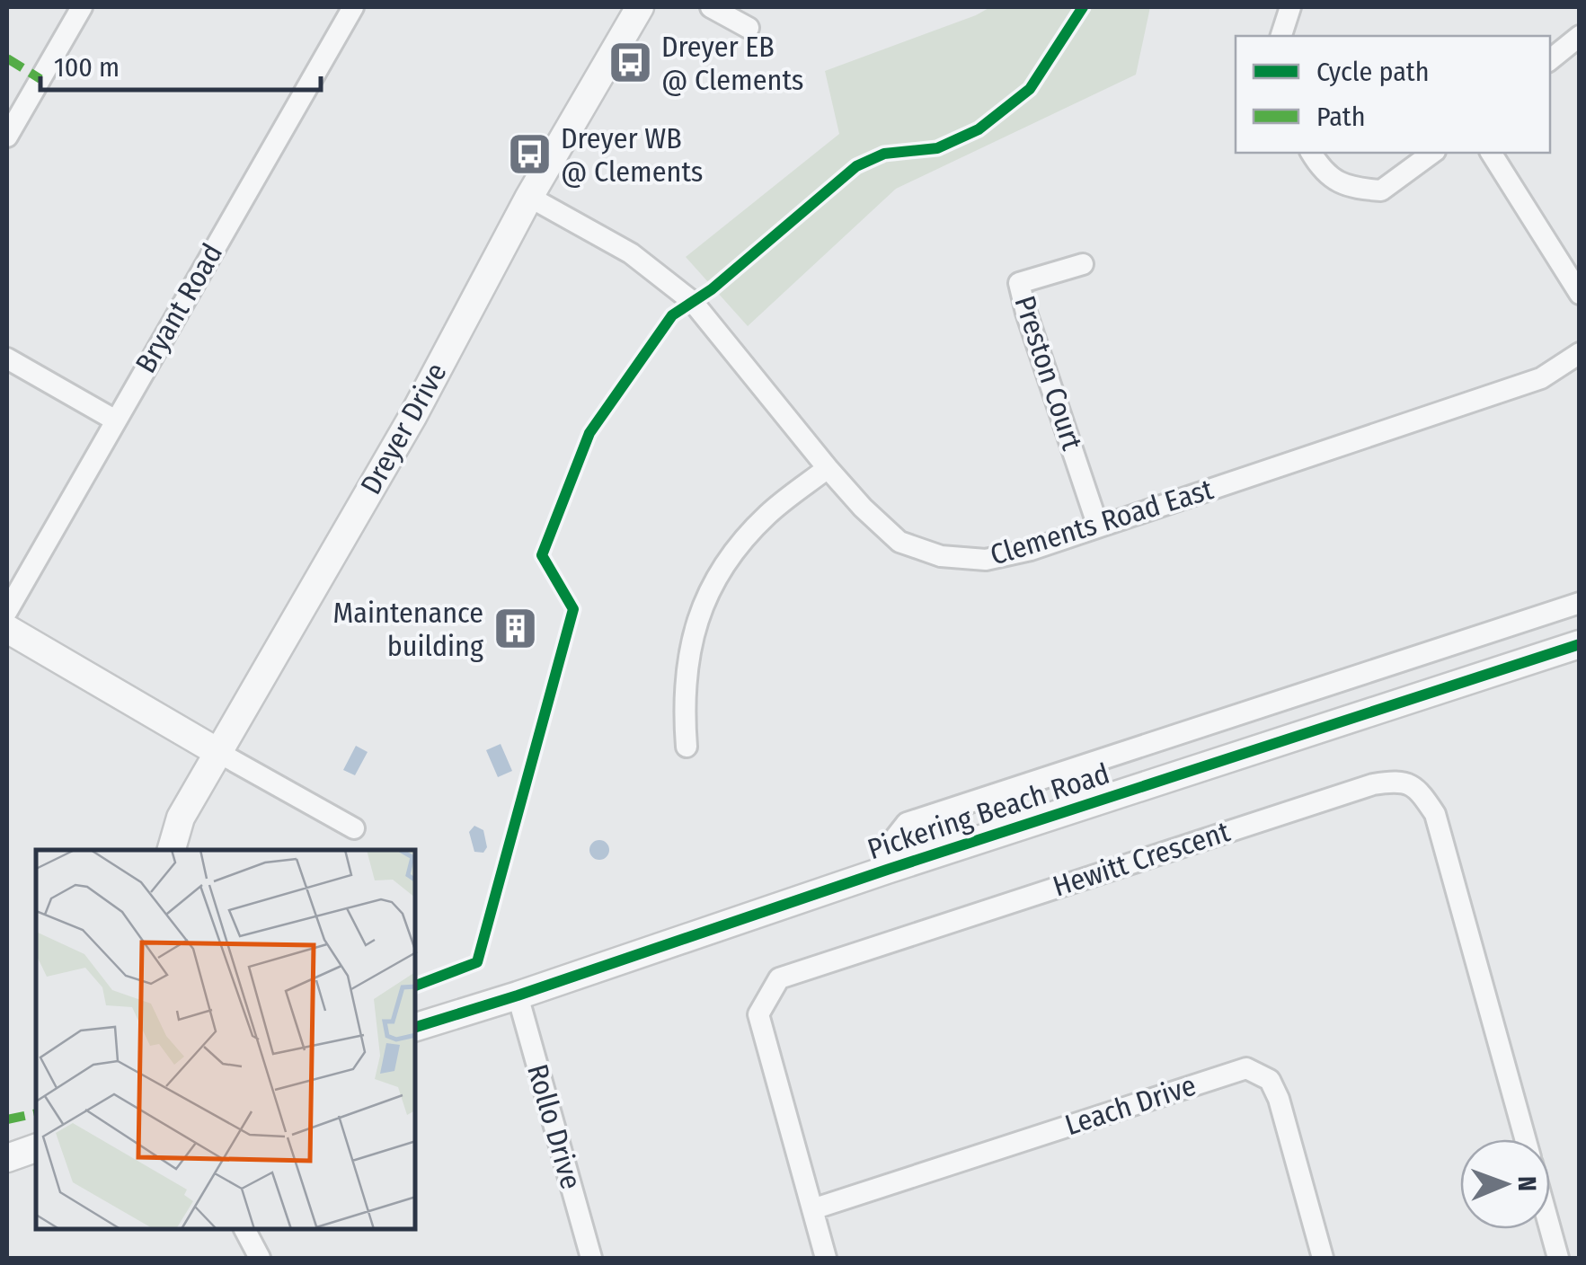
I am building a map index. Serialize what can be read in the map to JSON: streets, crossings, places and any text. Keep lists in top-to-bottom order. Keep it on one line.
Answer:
{"streets":{"street":["Bryant Road","Preston Court","Dreyer Drive","Clements Road East","Pickering Beach Road","Hewitt Crescent","Leach Drive","Rollo Drive"]},"crossings":[["Preston Court","Clements Road East"],["Dreyer Drive","Clements Road East"],["Pickering Beach Road","Rollo Drive"],["Hewitt Crescent","Leach Drive"]],"places":{"bus stop":["Dreyer EB @ Clements","Dreyer WB @ Clements"],"building":["Maintenance building"]},"legend":["Cycle path","Path"],"scale_bar":"100 m","north":"right"}
